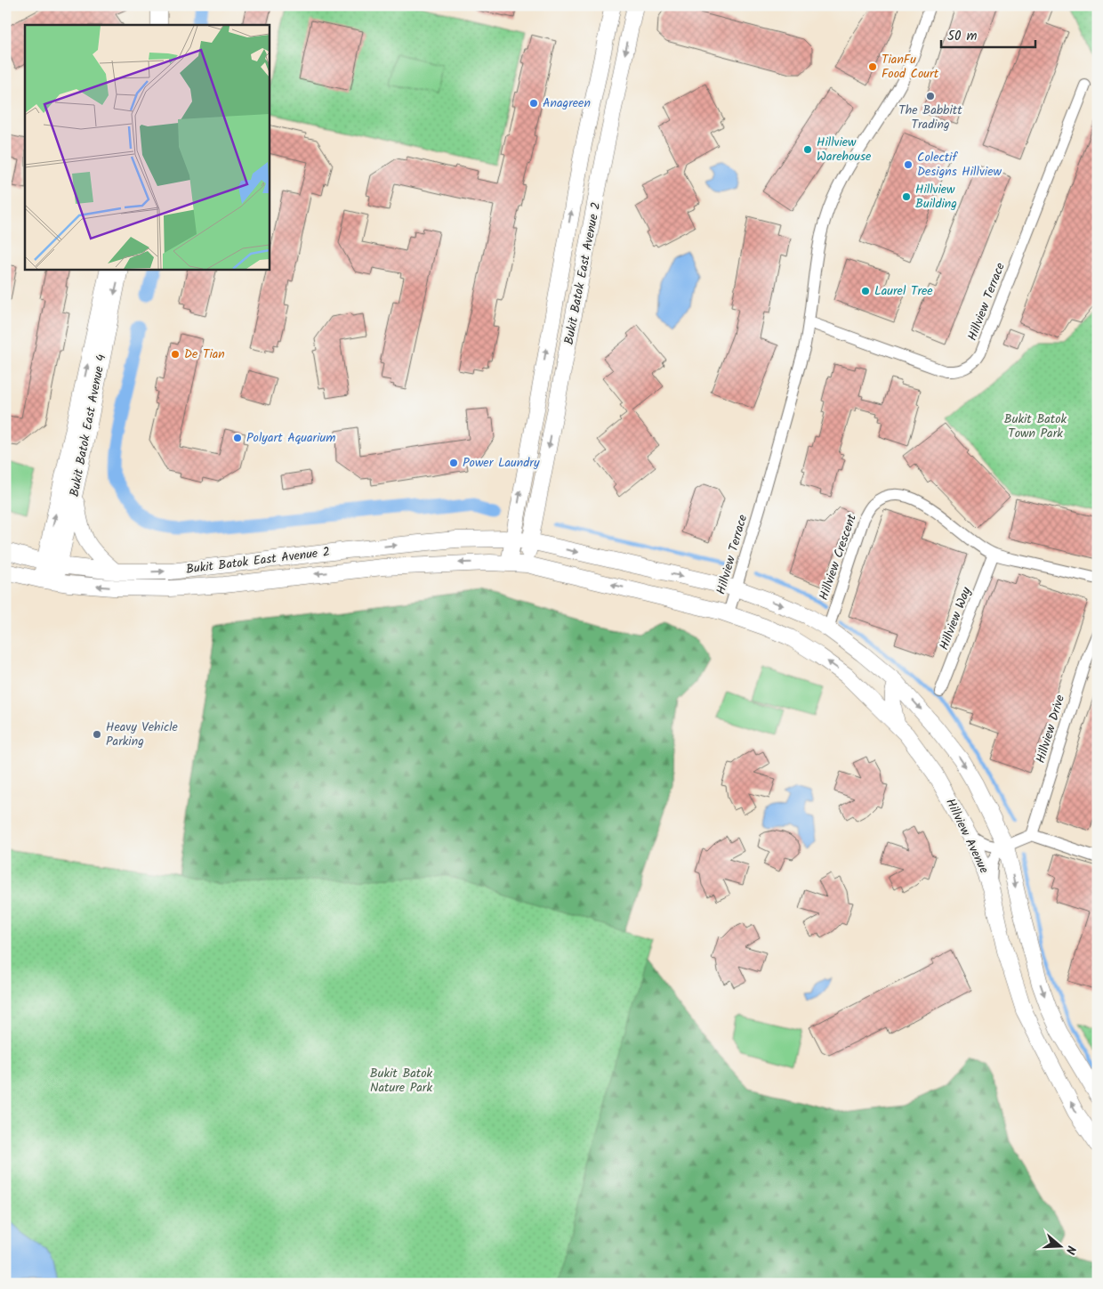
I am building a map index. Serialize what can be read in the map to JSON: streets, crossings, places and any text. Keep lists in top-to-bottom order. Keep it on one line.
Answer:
{"streets":{"street":["Bukit Batok East Avenue 2","Hillview Terrace","Bukit Batok East Avenue 4","Hillview Crescent","Hillview Way","Hillview Drive","Hillview Avenue"]},"crossings":[["Bukit Batok East Avenue 2","Hillview Terrace"],["Bukit Batok East Avenue 2","Bukit Batok East Avenue 4"],["Bukit Batok East Avenue 2","Hillview Avenue"],["Hillview Terrace","Hillview Avenue"],["Hillview Crescent","Hillview Way"]],"parks":["Bukit Batok Town Park","Bukit Batok Nature Park"],"places":["TianFu Food Court","The Babbitt Trading","Anagreen","Hillview Warehouse","Colectif Designs Hillview","Hillview Building","Laurel Tree","De Tian","Polyart Aquarium","Power Laundry","Heavy Vehicle Parking"],"scale_bar":"50 m","north":"right"}
